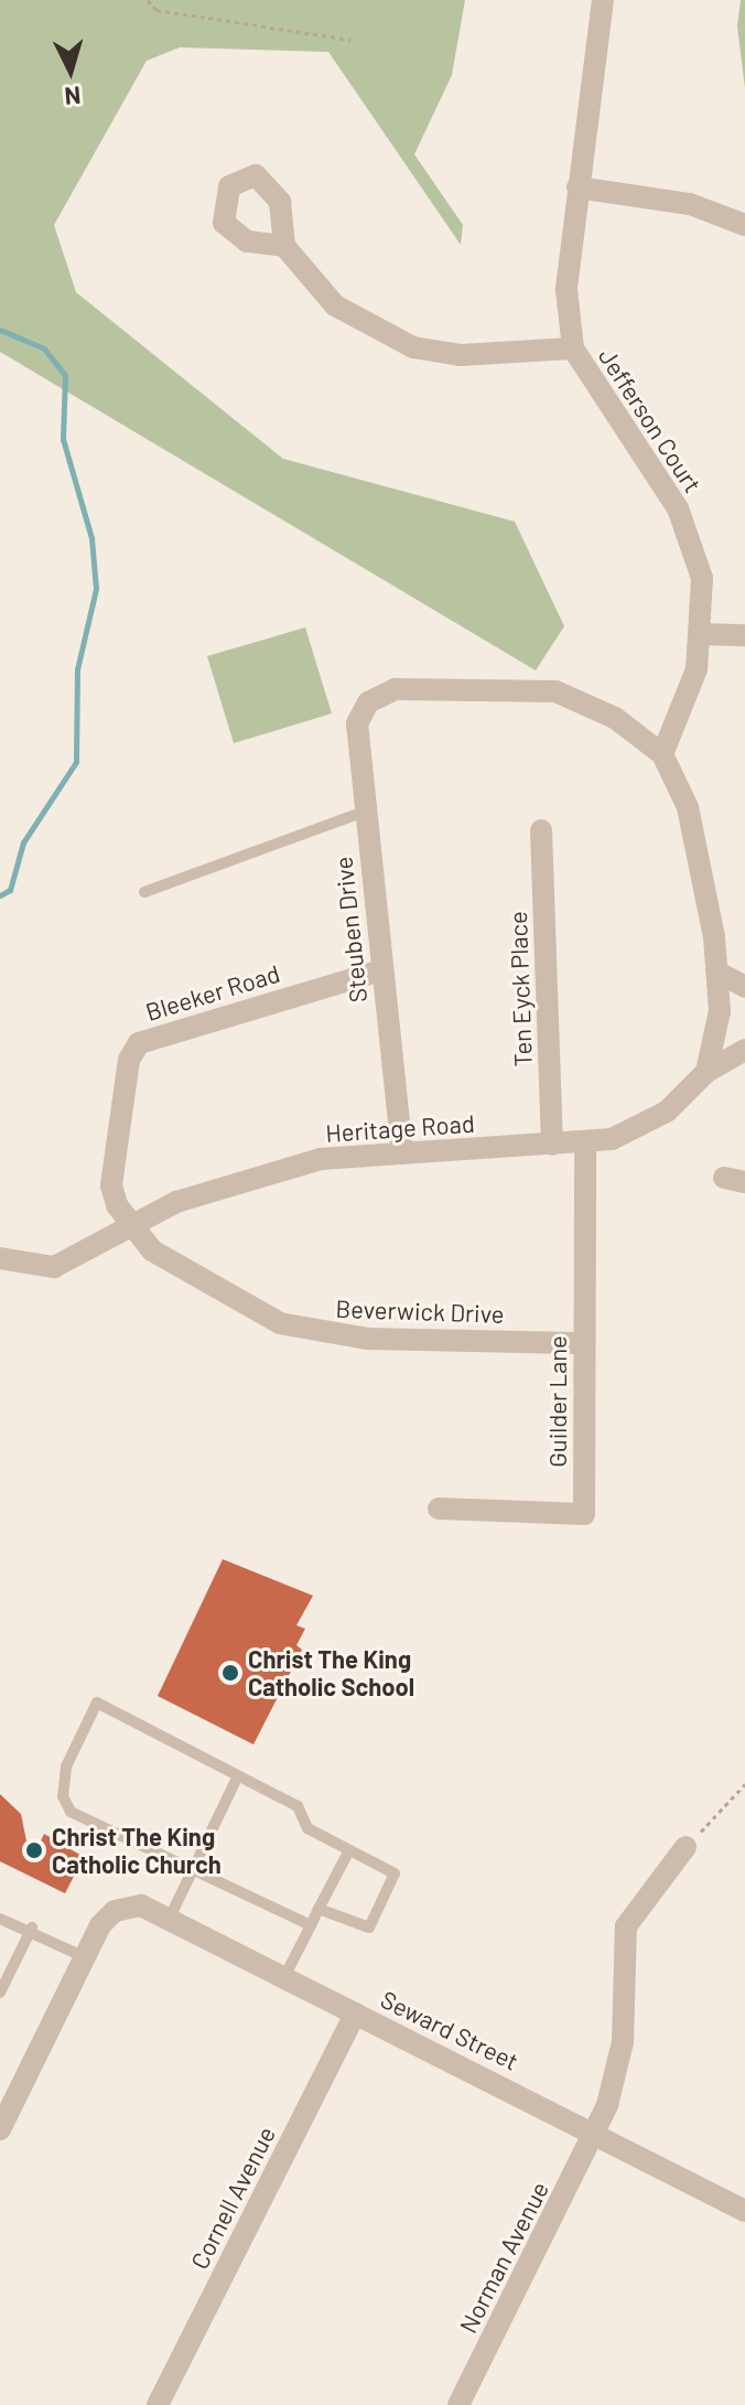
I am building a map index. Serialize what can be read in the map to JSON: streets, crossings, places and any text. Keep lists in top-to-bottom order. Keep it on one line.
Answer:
{"streets":{"street":["Jefferson Court","Steuben Drive","Ten Eyck Place","Bleeker Road","Heritage Road","Beverwick Drive","Guilder Lane","Seward Street","Cornell Avenue","Norman Avenue"]},"crossings":[["Jefferson Court","Steuben Drive"],["Steuben Drive","Bleeker Road"],["Steuben Drive","Heritage Road"],["Ten Eyck Place","Heritage Road"],["Bleeker Road","Heritage Road"],["Bleeker Road","Beverwick Drive"],["Heritage Road","Beverwick Drive"],["Heritage Road","Guilder Lane"],["Beverwick Drive","Guilder Lane"],["Seward Street","Cornell Avenue"],["Seward Street","Norman Avenue"]],"places":["Christ The King Catholic School","Christ The King Catholic Church"],"north":"bottom"}
